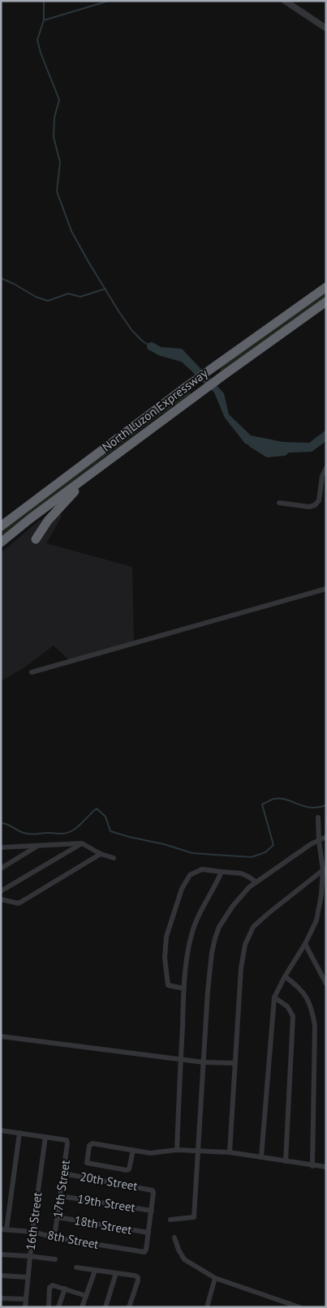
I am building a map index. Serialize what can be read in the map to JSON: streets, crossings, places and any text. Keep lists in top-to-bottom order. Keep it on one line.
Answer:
{"streets":{"highway":["North Luzon Expressway"],"street":["20th Street","17th Street","19th Street","16th Street","18th Street","8th Street"]},"crossings":[["20th Street","17th Street"],["20th Street","19th Street"],["17th Street","19th Street"],["17th Street","16th Street"],["17th Street","18th Street"],["17th Street","8th Street"],["16th Street","8th Street"],["18th Street","8th Street"]]}
